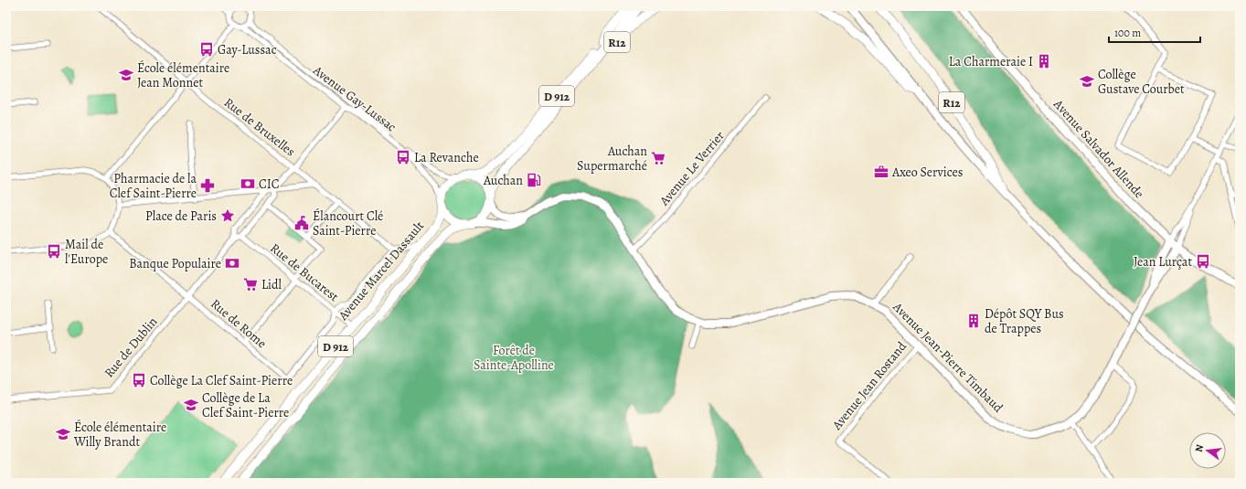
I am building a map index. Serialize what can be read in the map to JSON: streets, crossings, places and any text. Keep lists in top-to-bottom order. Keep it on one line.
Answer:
{"streets":{"main road":["R12","D 912","Avenue Marcel Dassault"],"street":["Avenue Gay-Lussac","Rue de Bruxelles","Avenue Salvador Allende","Avenue Le Verrier","Rue de Bucarest","Rue de Rome","Rue de Dublin","Avenue Jean-Pierre Timbaud","Avenue Jean Rostand"]},"crossings":[["R12","D 912"],["D 912","Avenue Gay-Lussac"],["D 912","Avenue Marcel Dassault"],["D 912","Avenue Jean-Pierre Timbaud"],["Avenue Gay-Lussac","Avenue Marcel Dassault"],["Avenue Gay-Lussac","Avenue Jean-Pierre Timbaud"],["Avenue Salvador Allende","Avenue Jean-Pierre Timbaud"],["Avenue Le Verrier","Avenue Jean-Pierre Timbaud"],["Avenue Marcel Dassault","Rue de Bucarest"],["Avenue Marcel Dassault","Avenue Jean-Pierre Timbaud"],["Rue de Bucarest","Rue de Rome"],["Rue de Rome","Rue de Dublin"],["Avenue Jean-Pierre Timbaud","Avenue Jean Rostand"]],"parks":["Forêt de Sainte-Apolline"],"places":{"bus stop":["Gay-Lussac","La Revanche","Mail de l'Europe","Jean Lurçat","Collège La Clef Saint-Pierre"],"building":["La Charmeraie I","Dépôt SQY Bus de Trappes"],"school or university":["École élémentaire Jean Monnet","Collège Gustave Courbet","Collège de La Clef Saint-Pierre","École élémentaire Willy Brandt"],"supermarket":["Auchan Supermarché","Lidl"],"office":["Axeo Services"],"fuel station":["Auchan"],"bank":["CIC","Banque Populaire"],"pharmacy":["Pharmacie de la Clef Saint-Pierre"],"place":["Place de Paris"],"public building":["Élancourt Clé Saint-Pierre"]},"scale_bar":"100 m","north":"left"}
